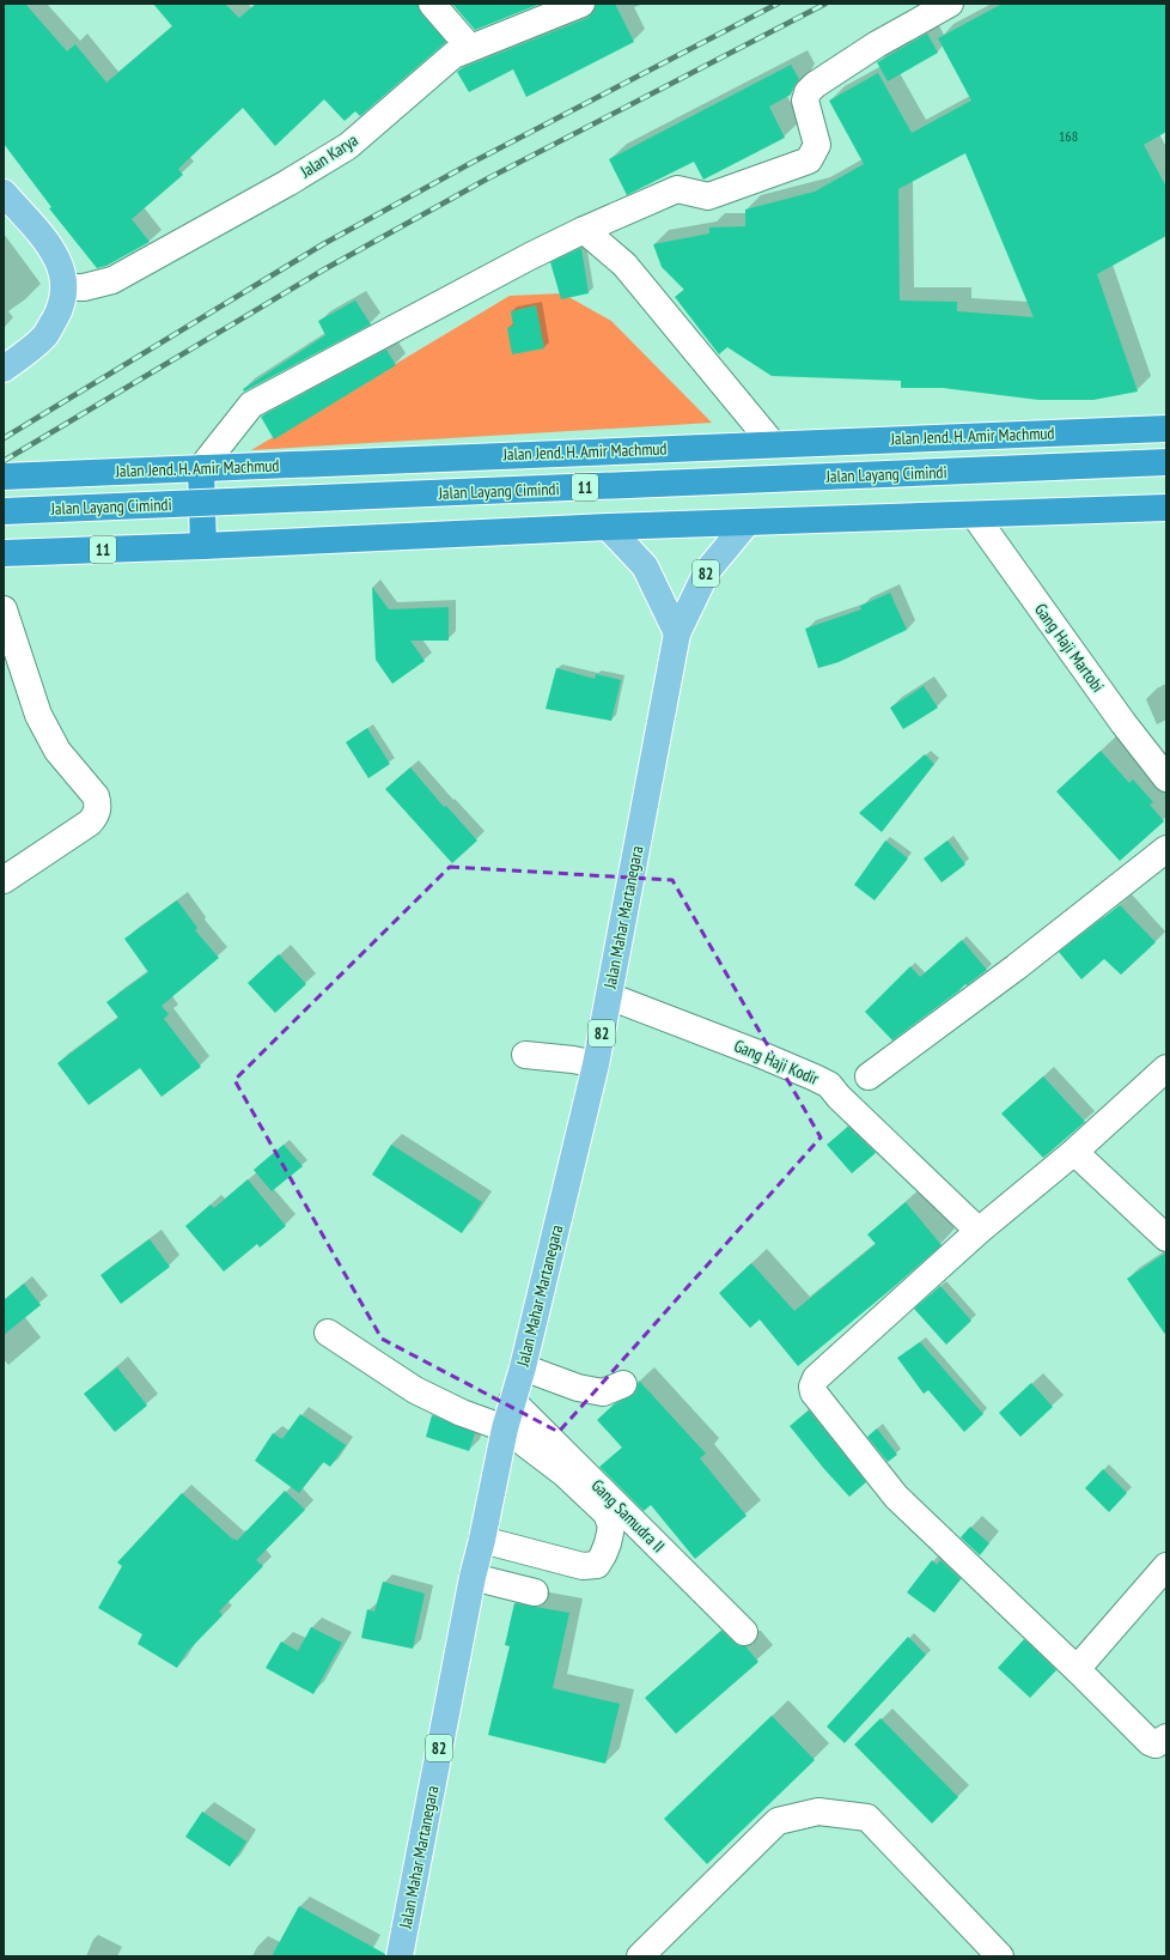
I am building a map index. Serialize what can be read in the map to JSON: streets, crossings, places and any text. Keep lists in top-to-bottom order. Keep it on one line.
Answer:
{"streets":{"highway":["Jalan Jend. H. Amir Machmud","Jalan Layang Cimindi","11"],"main road":["82","Jalan Mahar Martanegara"],"street":["Jalan Karya","Gang Haji Martobi","Gang Haji Kodir","Gang Samudra II"]},"crossings":[["11","Gang Haji Martobi"],["11","Jalan Mahar Martanegara"],["Jalan Mahar Martanegara","Gang Haji Kodir"],["Jalan Mahar Martanegara","Gang Samudra II"]],"house_numbers":["168"]}
